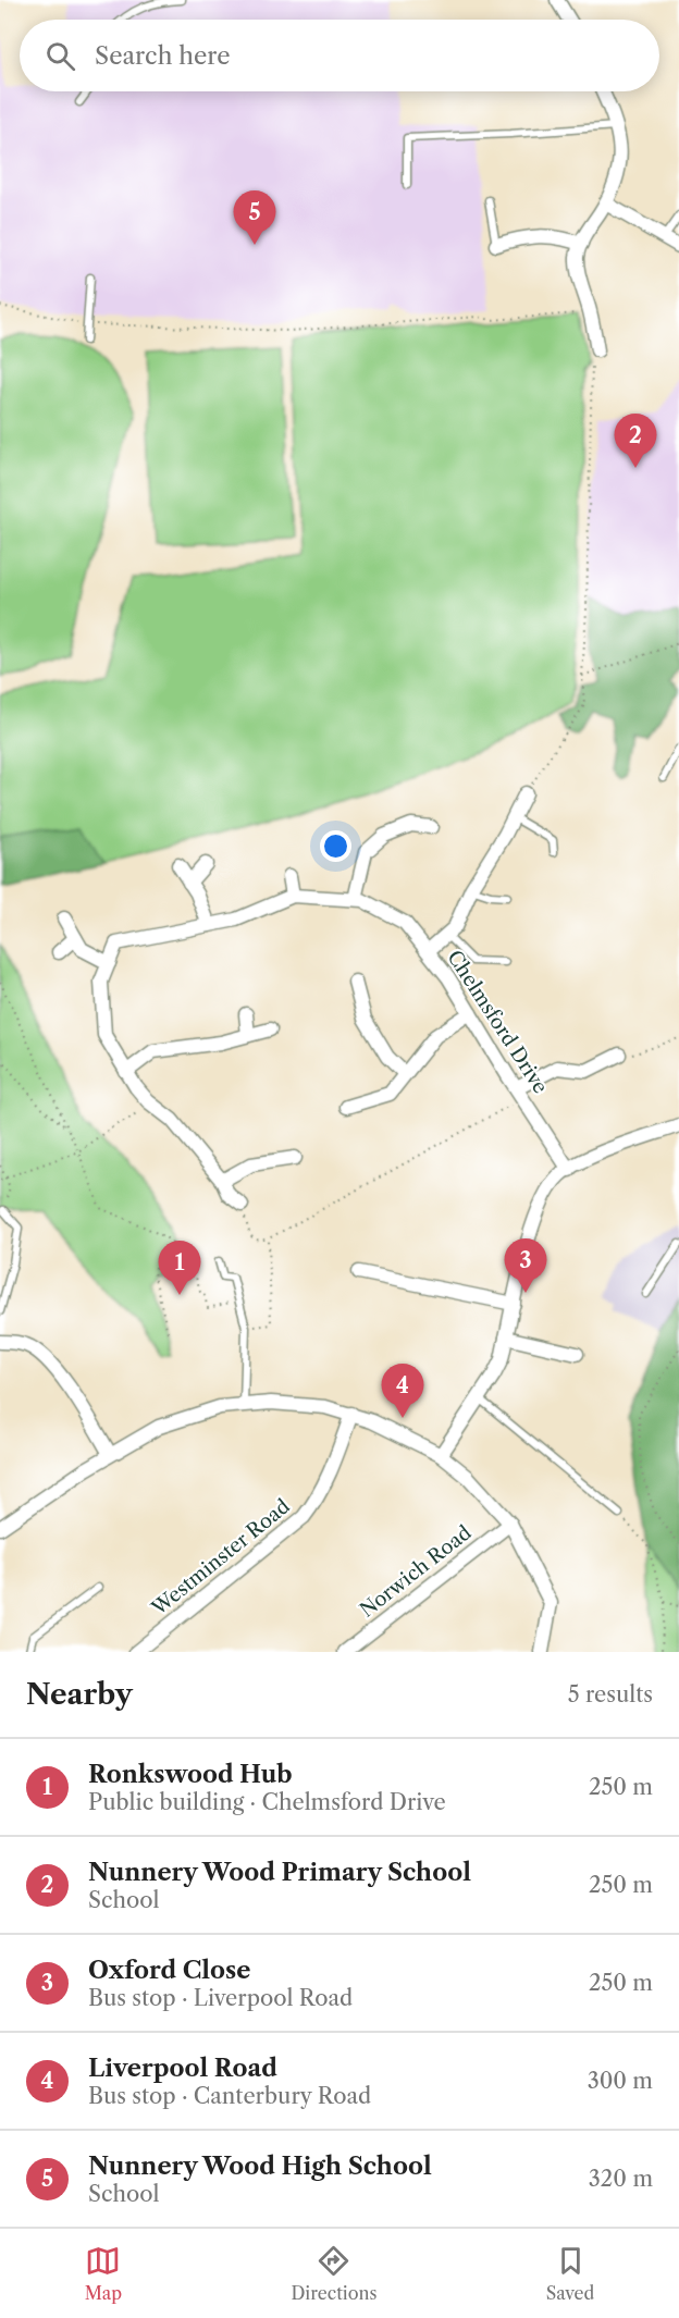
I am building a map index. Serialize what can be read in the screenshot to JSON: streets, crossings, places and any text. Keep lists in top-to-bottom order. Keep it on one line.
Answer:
{"streets":{"street":["Chelmsford Drive","Westminster Road","Norwich Road"]},"page":{"search":"Search here","pins":["5","2","3","1","4"],"heading":["Nearby","5 results"],"list":[{"mark":"1","name":"Ronkswood Hub","note":"Public building · Chelmsford Drive","value":"250 m"},{"mark":"2","name":"Nunnery Wood Primary School","note":"School","value":"250 m"},{"mark":"3","name":"Oxford Close","note":"Bus stop · Liverpool Road","value":"250 m"},{"mark":"4","name":"Liverpool Road","note":"Bus stop · Canterbury Road","value":"300 m"},{"mark":"5","name":"Nunnery Wood High School","note":"School","value":"320 m"}],"nav":["Map","Directions","Saved"]}}
